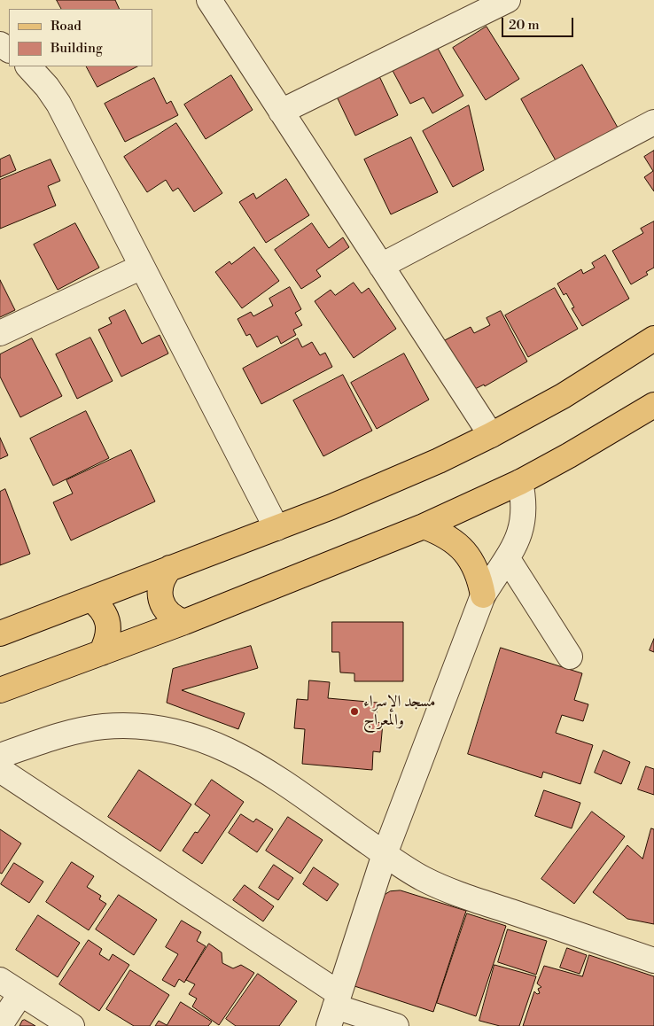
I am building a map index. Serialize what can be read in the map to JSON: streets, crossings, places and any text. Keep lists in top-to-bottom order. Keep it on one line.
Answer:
{"places":["مسجد الإسراء والمعراج"],"legend":["Road","Building"],"scale_bar":"20 m"}
